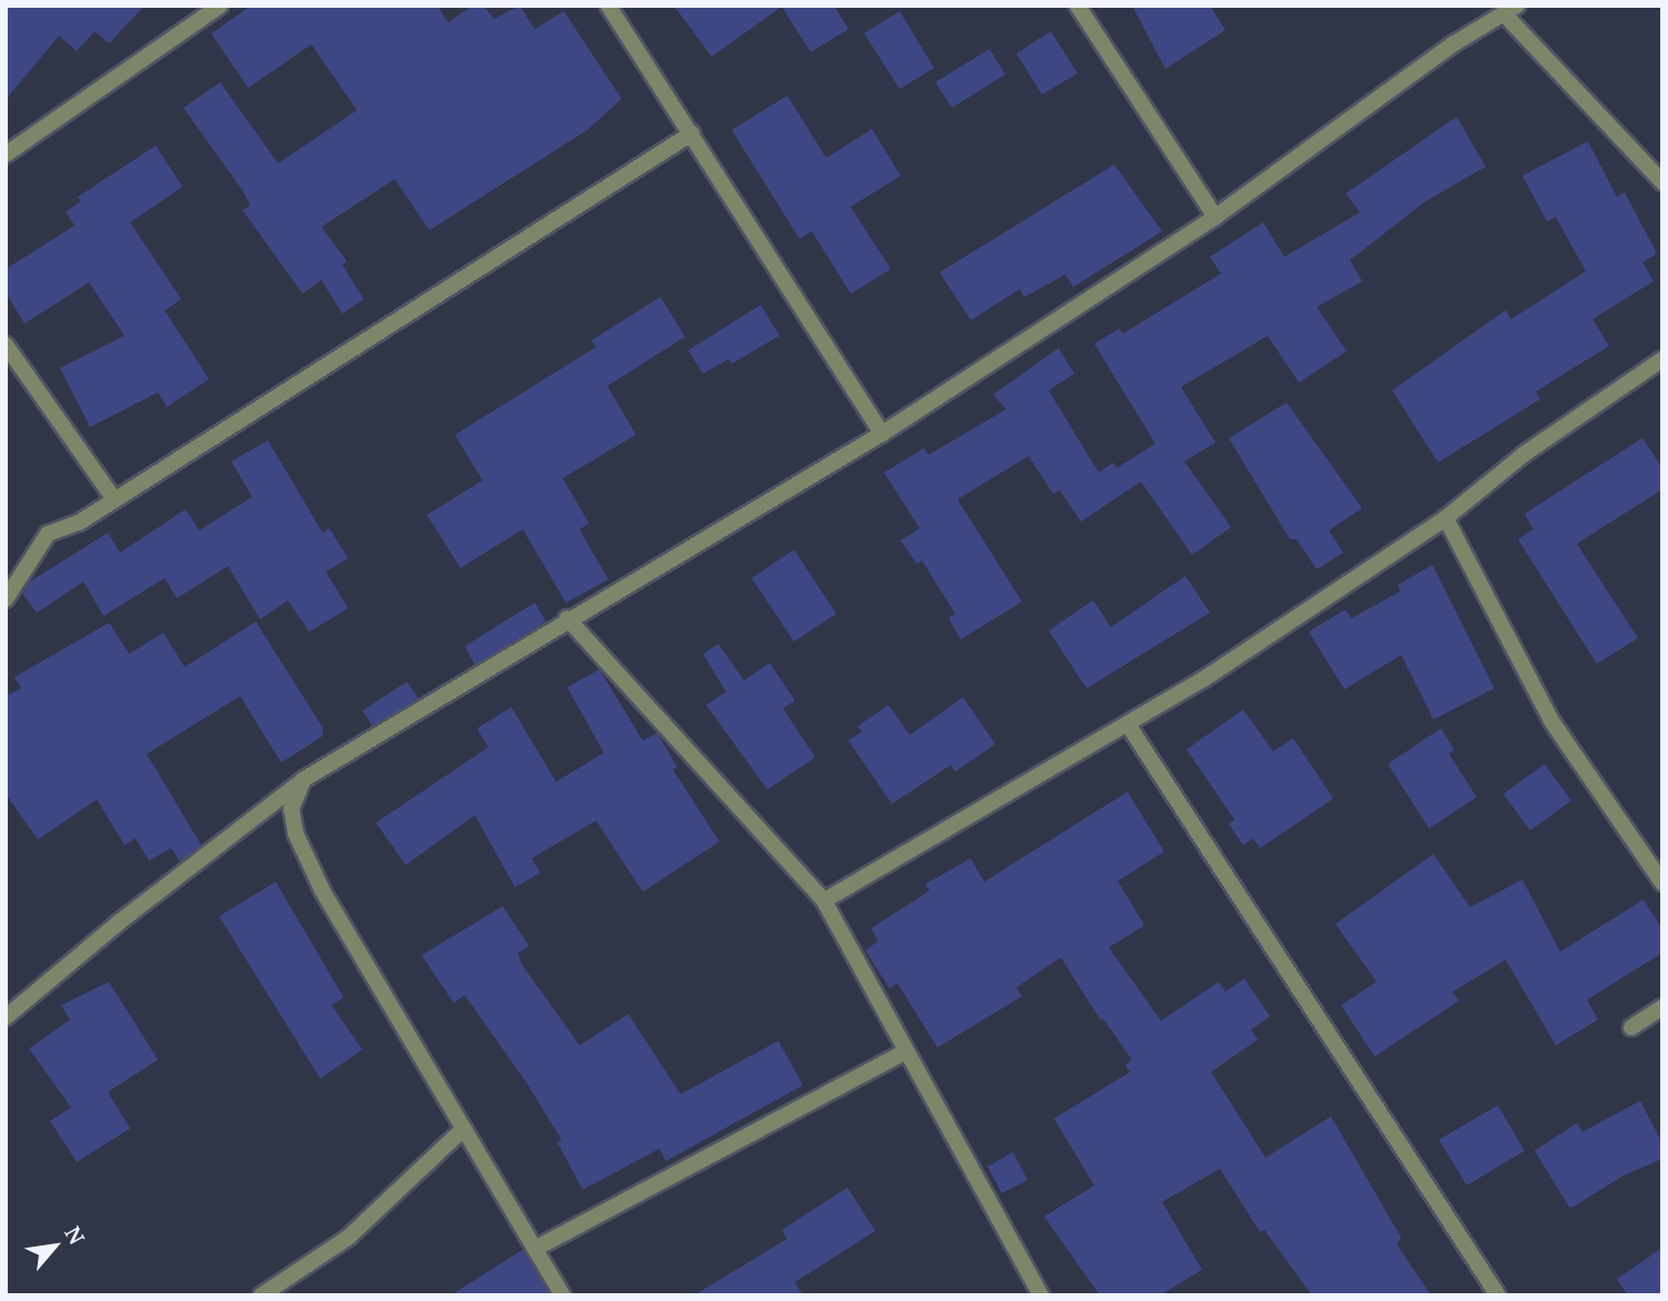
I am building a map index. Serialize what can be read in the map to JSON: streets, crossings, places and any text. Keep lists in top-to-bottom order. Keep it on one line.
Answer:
{"north":"top right"}
